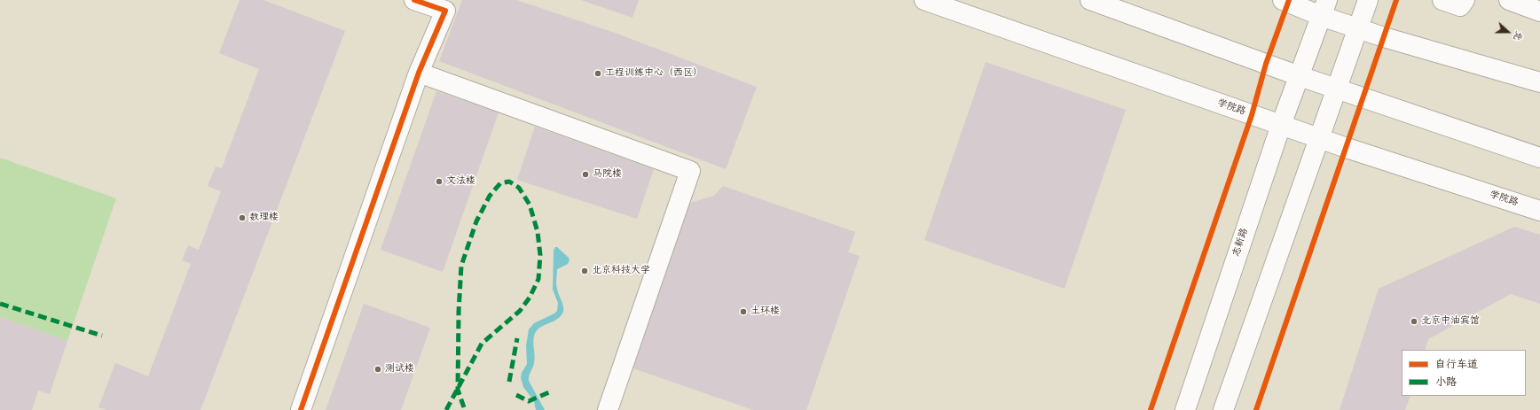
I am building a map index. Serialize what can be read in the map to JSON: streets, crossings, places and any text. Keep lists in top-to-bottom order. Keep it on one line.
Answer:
{"streets":{"main road":["学院路","志新路"]},"crossings":[["学院路","志新路"]],"places":["工程训练中心（西区）","马院楼","文法楼","数理楼","北京科技大学","土环楼","北京中油宾馆","测试楼"],"legend":["自行车道","小路"],"north":"right"}
